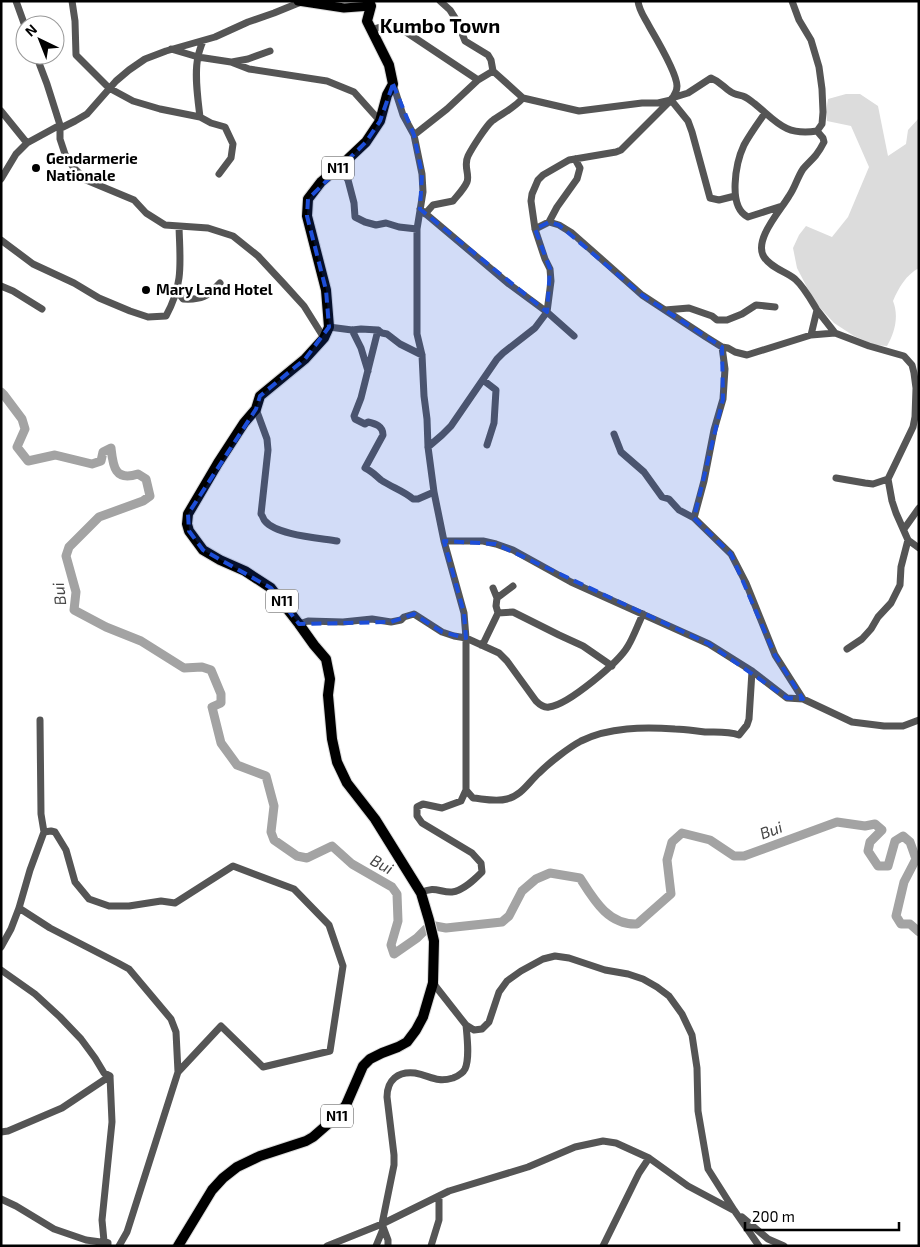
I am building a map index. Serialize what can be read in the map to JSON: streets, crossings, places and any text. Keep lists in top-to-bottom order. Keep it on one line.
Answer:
{"streets":{"highway":["N11"]},"districts":["Kumbo Town"],"water":["Bui"],"places":["Gendarmerie Nationale","Mary Land Hotel"],"scale_bar":"200 m","north":"top left"}
